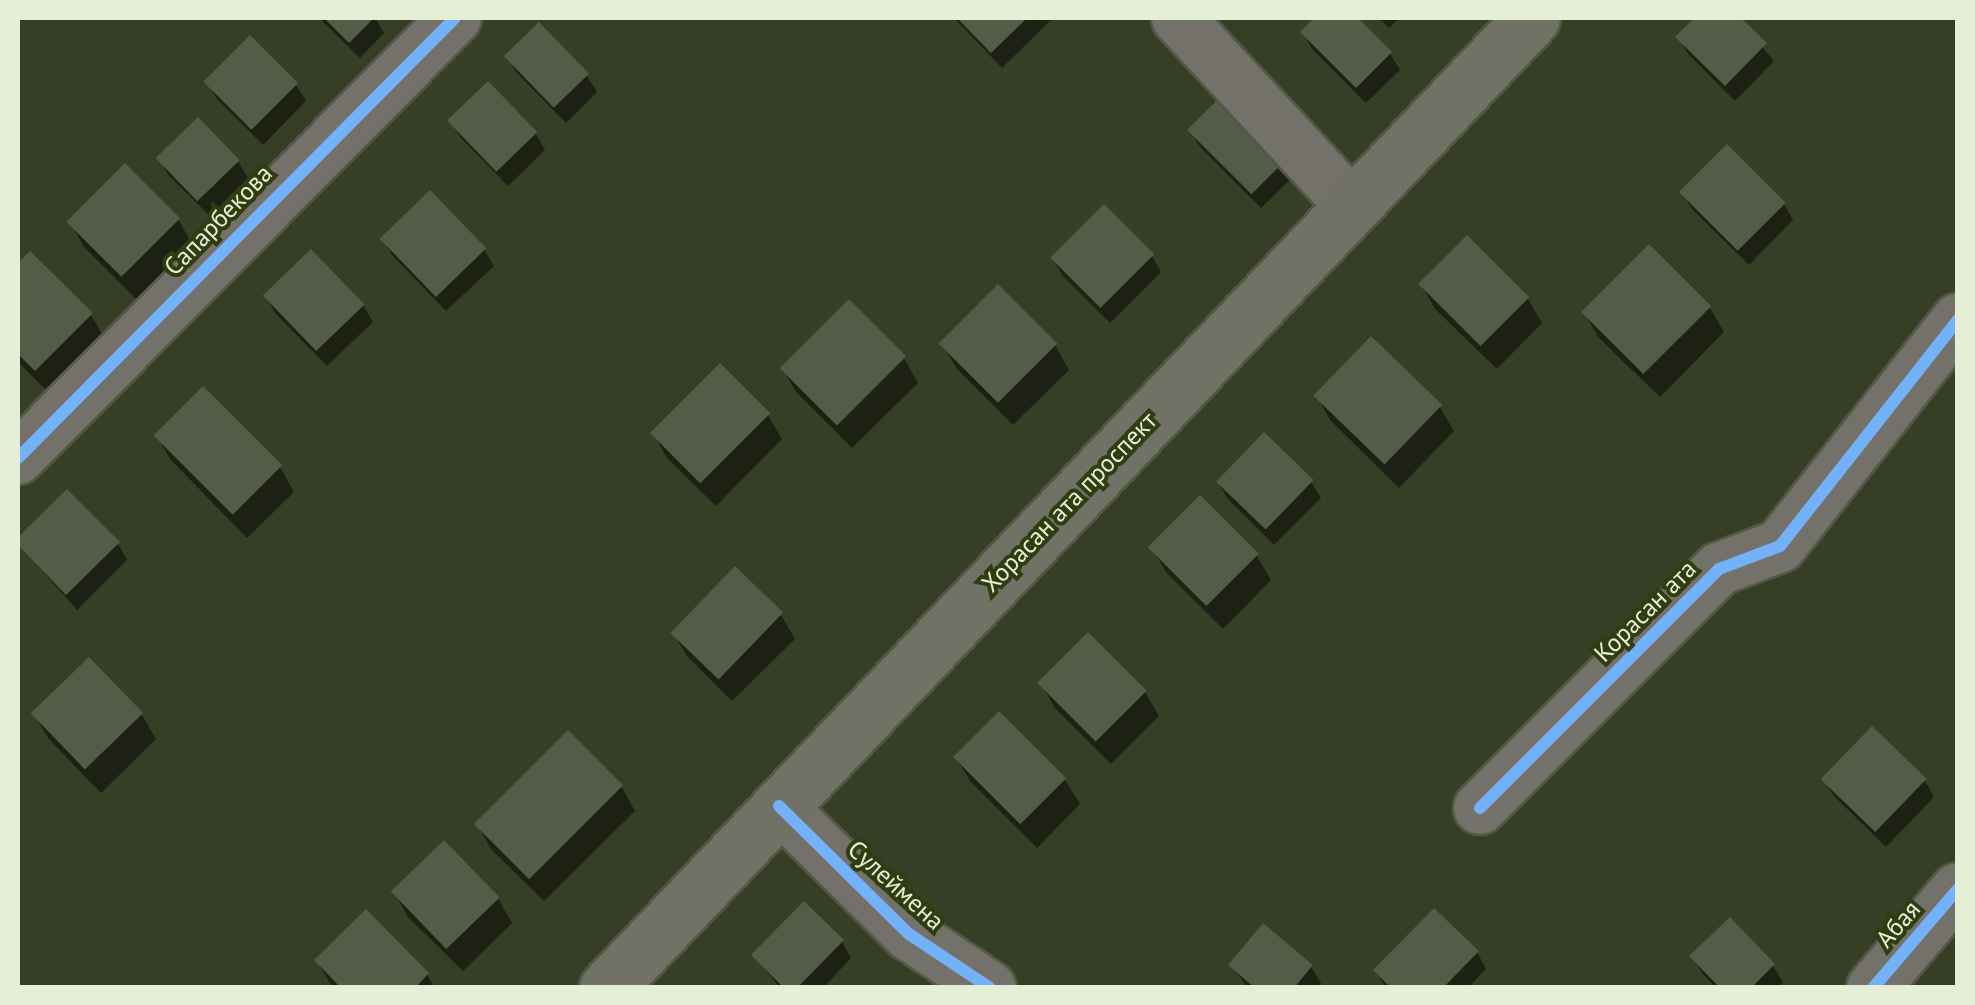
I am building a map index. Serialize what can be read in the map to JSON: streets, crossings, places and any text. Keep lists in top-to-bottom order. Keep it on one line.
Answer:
{"streets":{"main road":["Хорасан ата проспект"],"street":["Сапарбекова","Корасан ата","Сулеймена","Абая"]},"crossings":[["Хорасан ата проспект","Сулеймена"]]}
